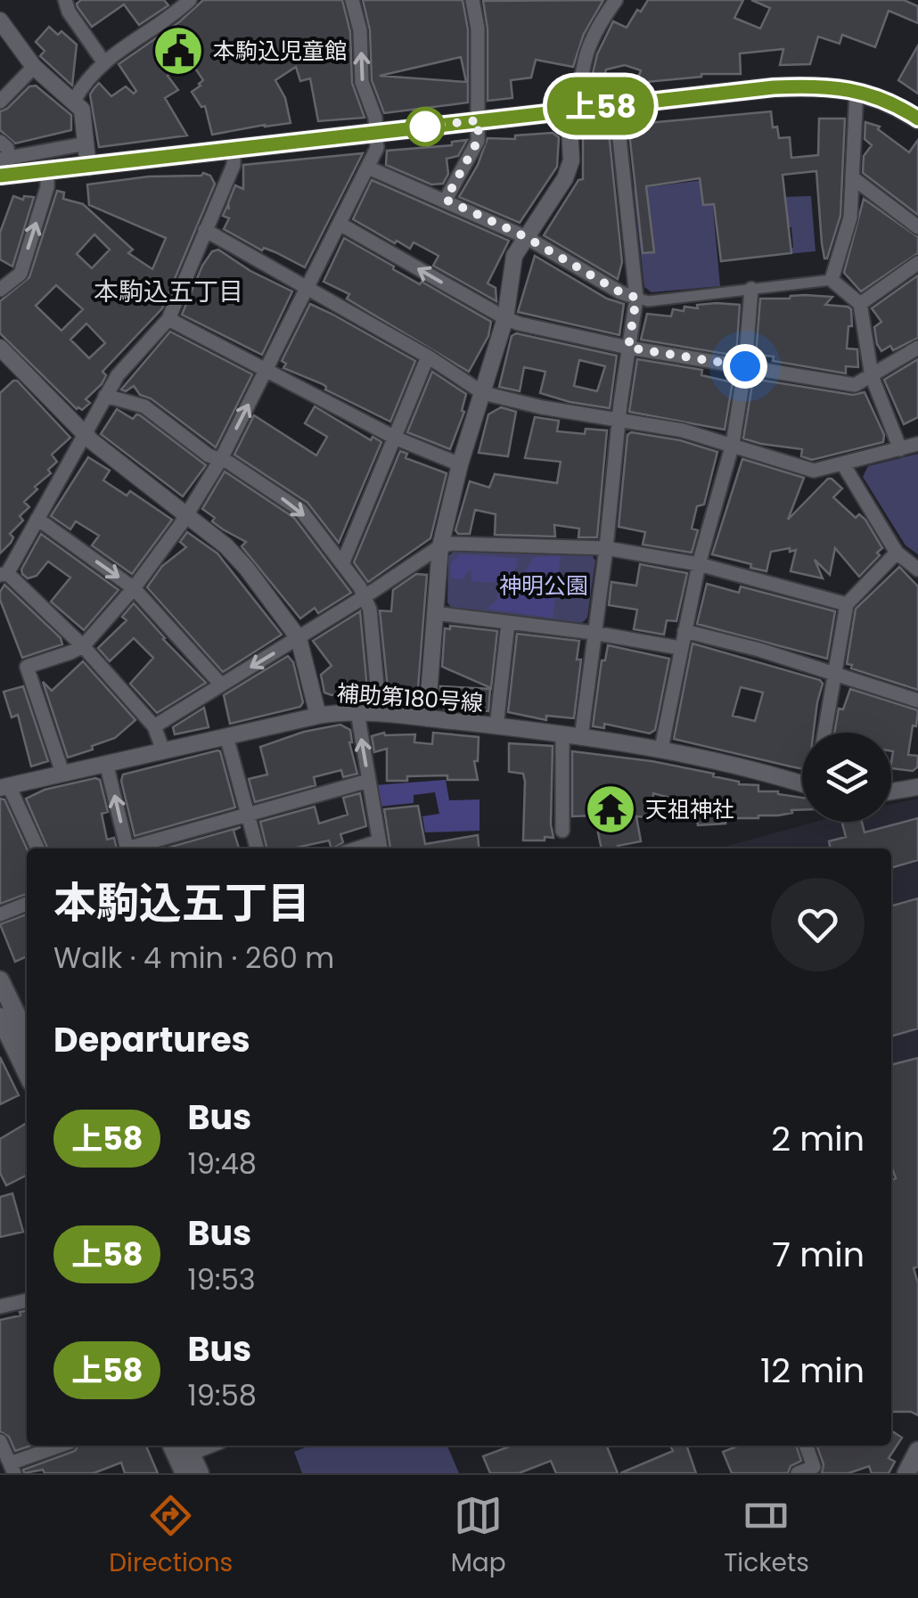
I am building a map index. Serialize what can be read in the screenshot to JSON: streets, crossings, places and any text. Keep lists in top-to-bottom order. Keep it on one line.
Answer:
{"streets":{"street":["補助第180号線"]},"districts":["本駒込五丁目"],"parks":["神明公園"],"places":{"public building":["本駒込児童館"],"temple":["天祖神社"]},"lines":["bus line 上58"],"page":{"on_map":"上58","heading":[["本駒込五丁目","Walk · 4 min · 260 m"],"Departures"],"list":[{"mark":"上58","name":"Bus","note":"19:48","value":"2 min"},{"mark":"上58","name":"Bus","note":"19:53","value":"7 min"},{"mark":"上58","name":"Bus","note":"19:58","value":"12 min"}],"tabs":["Directions","Map","Tickets"]}}
